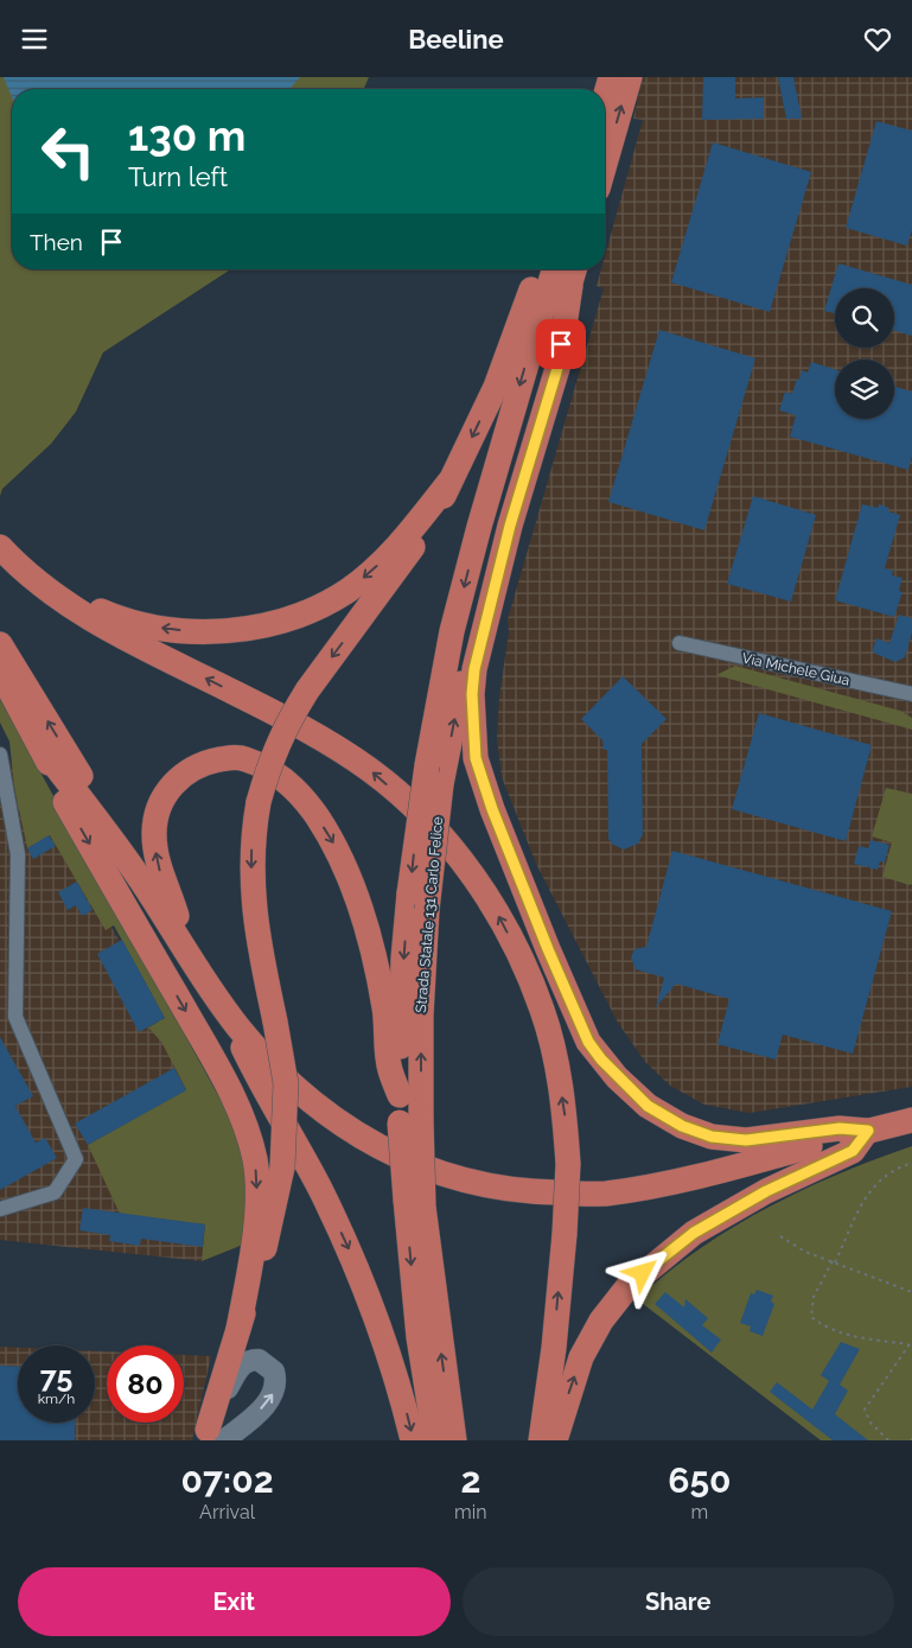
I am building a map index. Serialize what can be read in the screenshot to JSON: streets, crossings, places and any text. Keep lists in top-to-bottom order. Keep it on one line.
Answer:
{"streets":{"highway":["Strada Statale 131 Carlo Felice"],"street":["Via Michele Giua"]},"page":{"header":"Beeline","turn":["130 m","Turn left"],"then":"Then","speed":"75 km/h","limit":"80","eta":["07:02","Arrival","2","min","650","m"],"buttons":["Exit","Share"]}}
